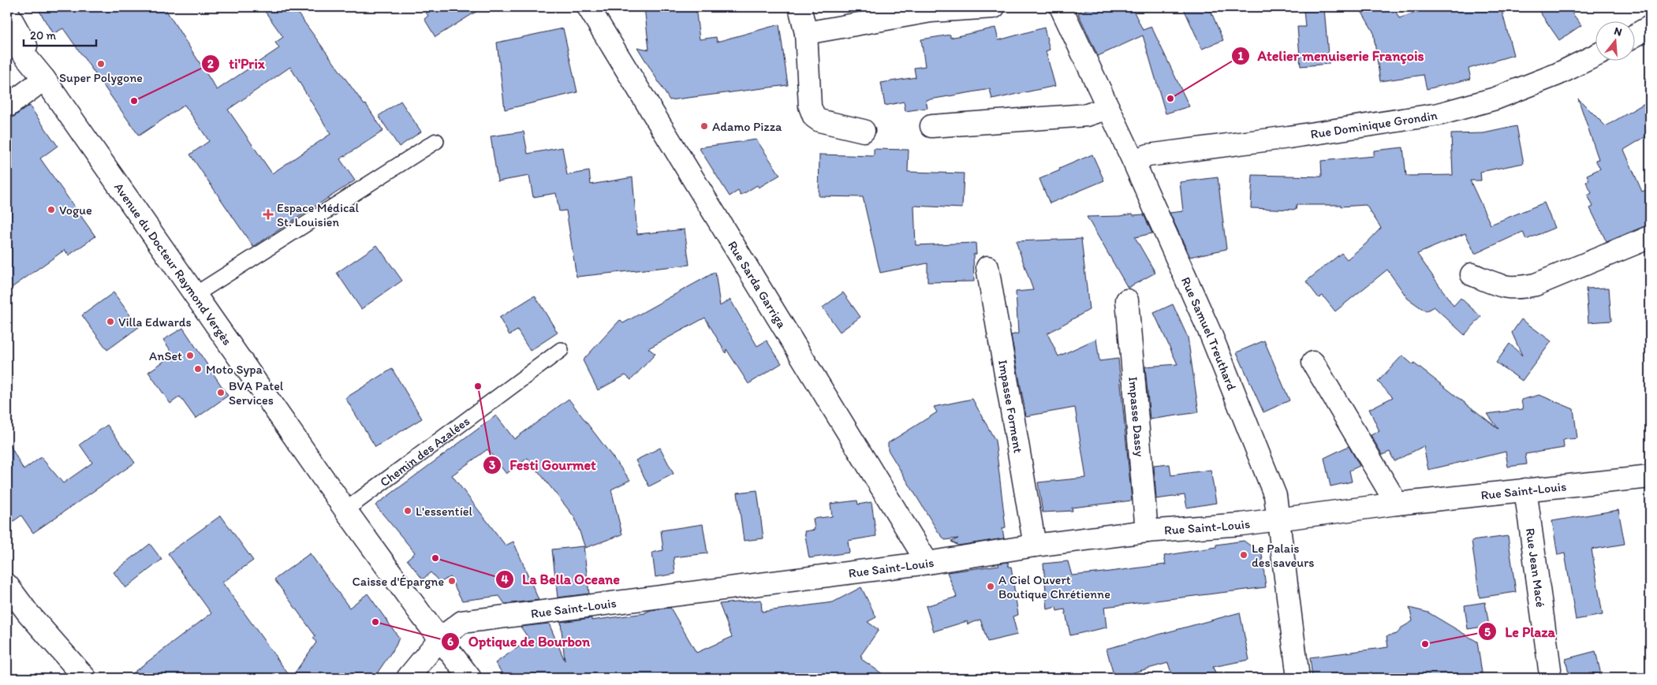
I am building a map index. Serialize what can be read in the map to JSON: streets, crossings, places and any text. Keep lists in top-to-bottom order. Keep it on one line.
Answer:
{"streets":{"street":["Rue Dominique Grondin","Avenue du Docteur Raymond Vergès","Rue Sarda Garriga","Rue Samuel Treuthard","Impasse Forment","Impasse Dassy","Rue Saint-Louis","Rue Jean Macé"],"lane":["Chemin des Azalées"]},"crossings":[["Rue Dominique Grondin","Rue Samuel Treuthard"],["Avenue du Docteur Raymond Vergès","Chemin des Azalées"],["Avenue du Docteur Raymond Vergès","Rue Saint-Louis"],["Rue Sarda Garriga","Rue Saint-Louis"],["Rue Samuel Treuthard","Rue Saint-Louis"],["Impasse Forment","Rue Saint-Louis"],["Impasse Dassy","Rue Saint-Louis"],["Rue Saint-Louis","Rue Jean Macé"]],"places":{"other":["Super Polygone","Atelier menuiserie François","ti'Prix","Adamo Pizza","Vogue","Villa Edwards","AnSet","Moto Sypa","Festi Gourmet","BVA Patel Services","L'essentíel","Le Palais des saveurs","La Bella Oceane","Caisse d'Épargne","A Ciel Ouvert Boutique Chrétienne","Optique de Bourbon","Le Plaza"],"health":["Espace Médical St. Louisien"]},"scale_bar":"20 m","north":"top"}
